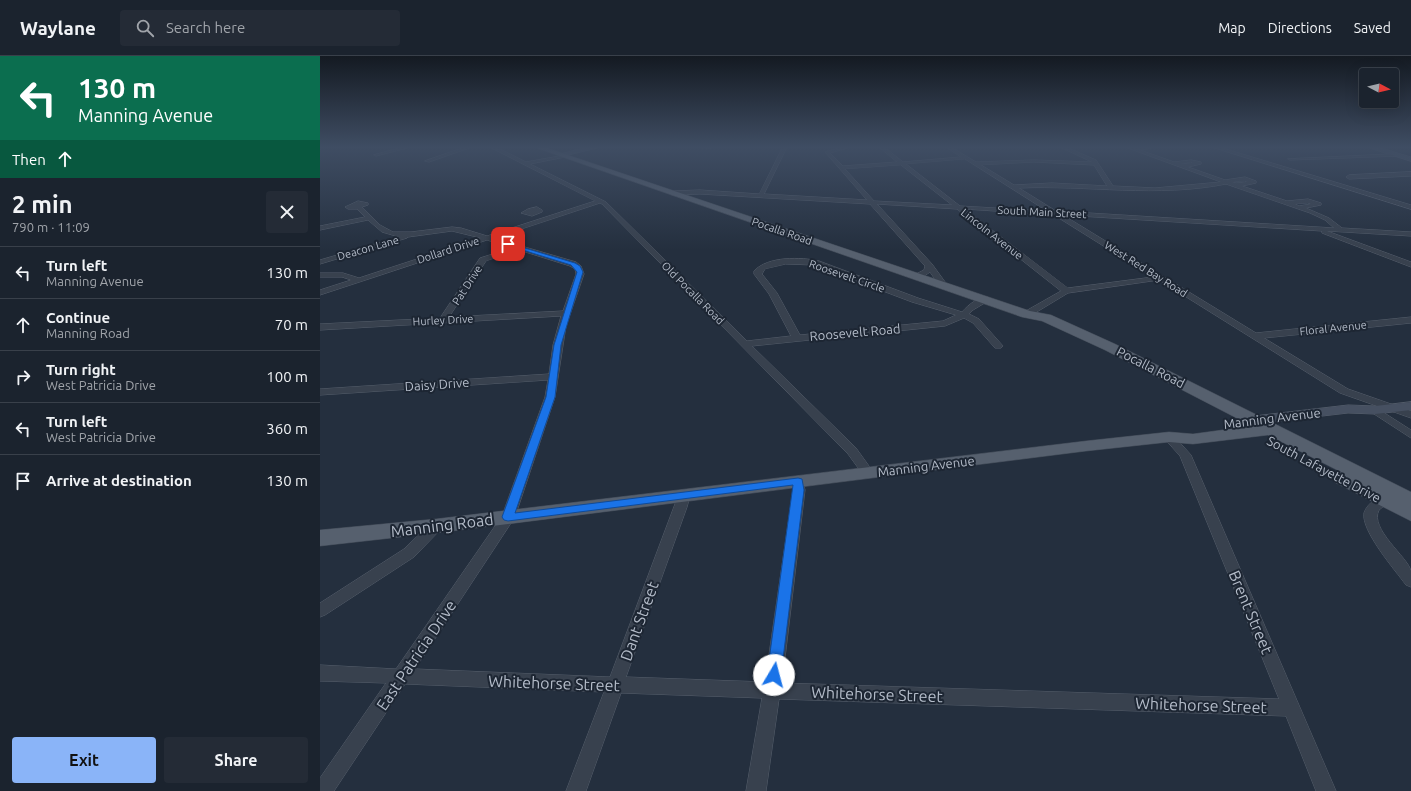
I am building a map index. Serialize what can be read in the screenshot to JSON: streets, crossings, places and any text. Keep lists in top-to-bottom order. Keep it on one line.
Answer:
{"streets":{"main road":["Pocalla Road","Manning Avenue","South Lafayette Drive","Manning Road"],"street":["South Main Street","Lincoln Avenue","Deacon Lane","Dollard Drive","West Red Bay Road","Roosevelt Circle","Pat Drive","Old Pocalla Road","Hurley Drive","Floral Avenue","Roosevelt Road","Daisy Drive","Brent Street","Dant Street","East Patricia Drive","Whitehorse Street"]},"crossings":[["South Main Street","Pocalla Road"],["South Main Street","Lincoln Avenue"],["South Main Street","West Red Bay Road"],["Pocalla Road","Roosevelt Road"],["Pocalla Road","Manning Avenue"],["Pocalla Road","South Lafayette Drive"],["Dollard Drive","Old Pocalla Road"],["West Red Bay Road","Floral Avenue"],["West Red Bay Road","Manning Avenue"],["Roosevelt Circle","Roosevelt Road"],["Pat Drive","Hurley Drive"],["Pat Drive","East Patricia Drive"],["Old Pocalla Road","Roosevelt Road"],["Old Pocalla Road","Manning Avenue"],["Hurley Drive","East Patricia Drive"],["Daisy Drive","East Patricia Drive"],["Manning Avenue","South Lafayette Drive"],["Manning Avenue","Manning Road"],["Manning Avenue","Brent Street"],["Manning Avenue","Dant Street"],["Manning Road","Dant Street"],["Manning Road","East Patricia Drive"],["Brent Street","Whitehorse Street"],["Dant Street","Whitehorse Street"],["East Patricia Drive","Whitehorse Street"]],"north":"right","page":{"header":"Waylane","search":"Search here","nav":["Map","Directions","Saved"],"turn":["130 m","Manning Avenue"],"then":"Then","heading":["2 min","790 m · 11:09"],"list":[{"name":"Turn left","note":"Manning Avenue","value":"130 m"},{"name":"Continue","note":"Manning Road","value":"70 m"},{"name":"Turn right","note":"West Patricia Drive","value":"100 m"},{"name":"Turn left","note":"West Patricia Drive","value":"360 m"},{"name":"Arrive at destination","value":"130 m"}],"buttons":["Exit","Share"]}}
